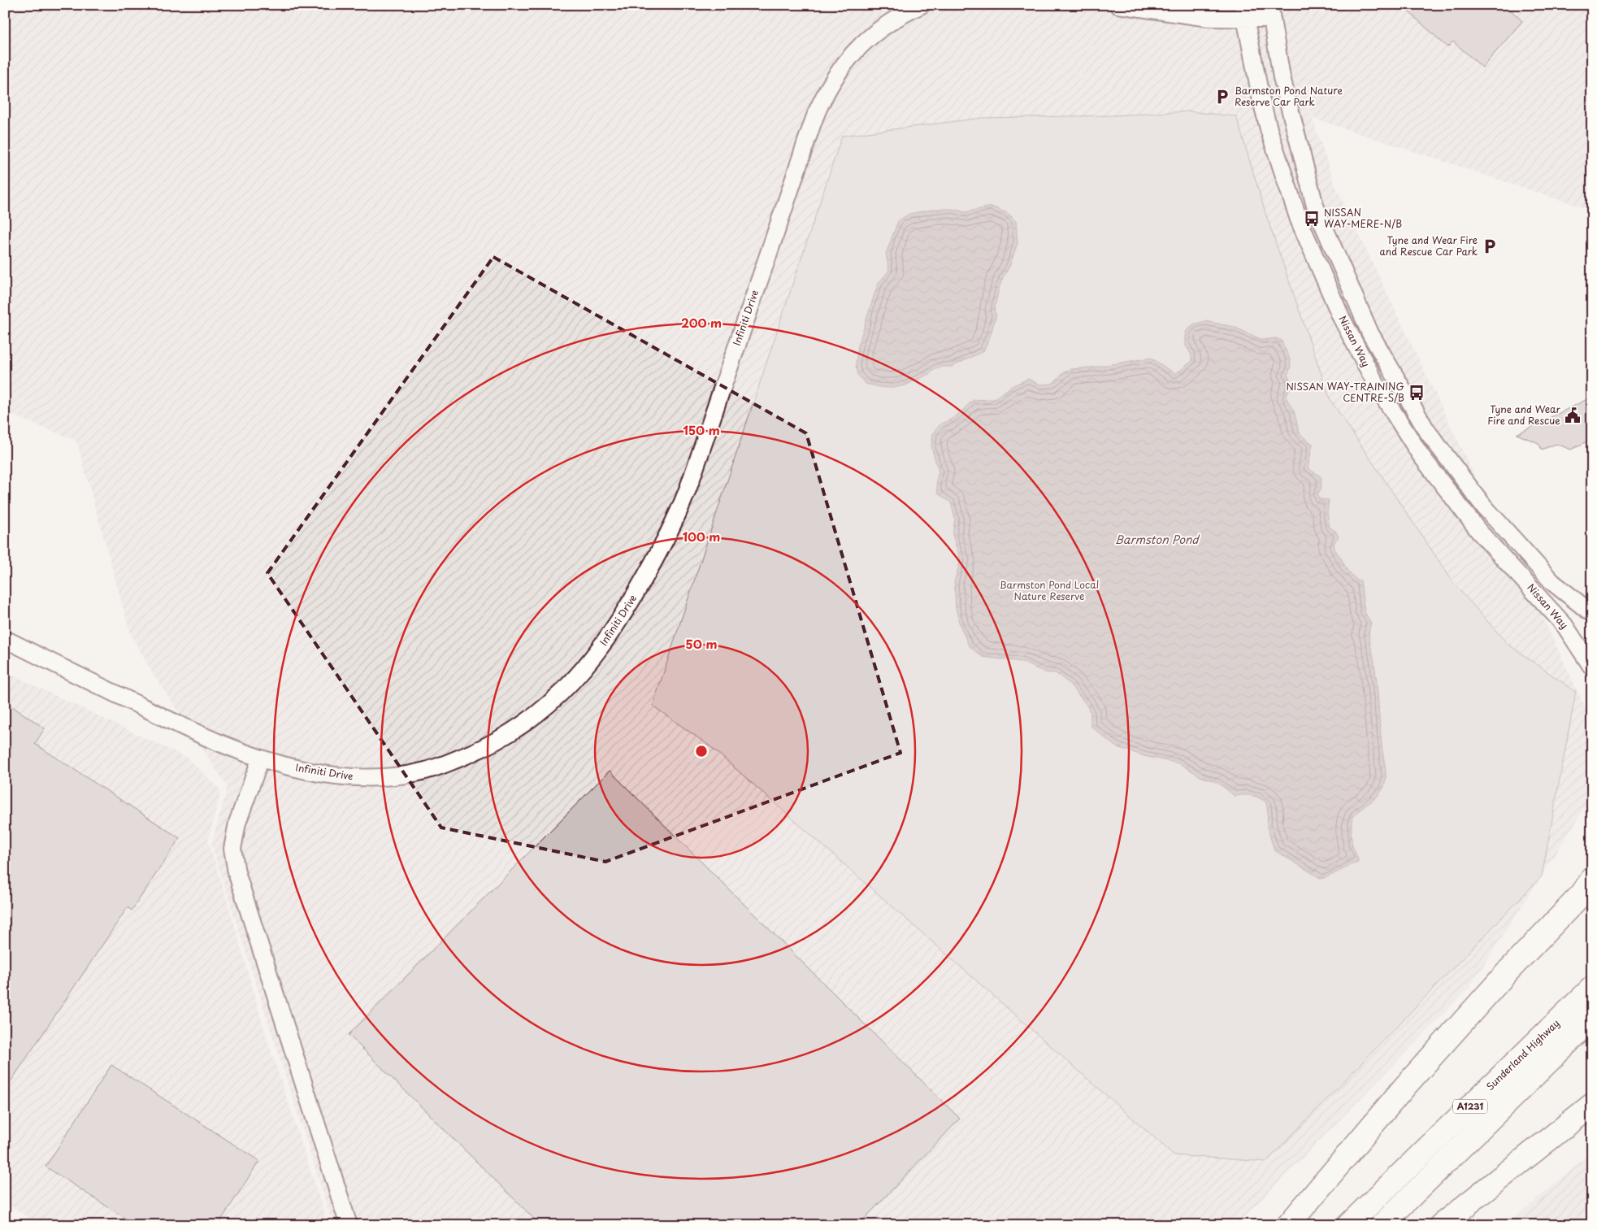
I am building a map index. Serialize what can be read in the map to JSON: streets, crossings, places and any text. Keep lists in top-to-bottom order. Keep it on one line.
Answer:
{"streets":{"highway":["Sunderland Highway","A1231"],"street":["Infiniti Drive","Nissan Way"]},"water":["Barmston Pond"],"parks":["Barmston Pond Local Nature Reserve"],"places":{"parking":["Barmston Pond Nature Reserve Car Park","Tyne and Wear Fire and Rescue Car Park"],"bus stop":["NISSAN WAY-MERE-N/B","NISSAN WAY-TRAINING CENTRE-S/B"],"public building":["Tyne and Wear Fire and Rescue"]},"rings":["200 m","150 m","100 m","50 m"]}
